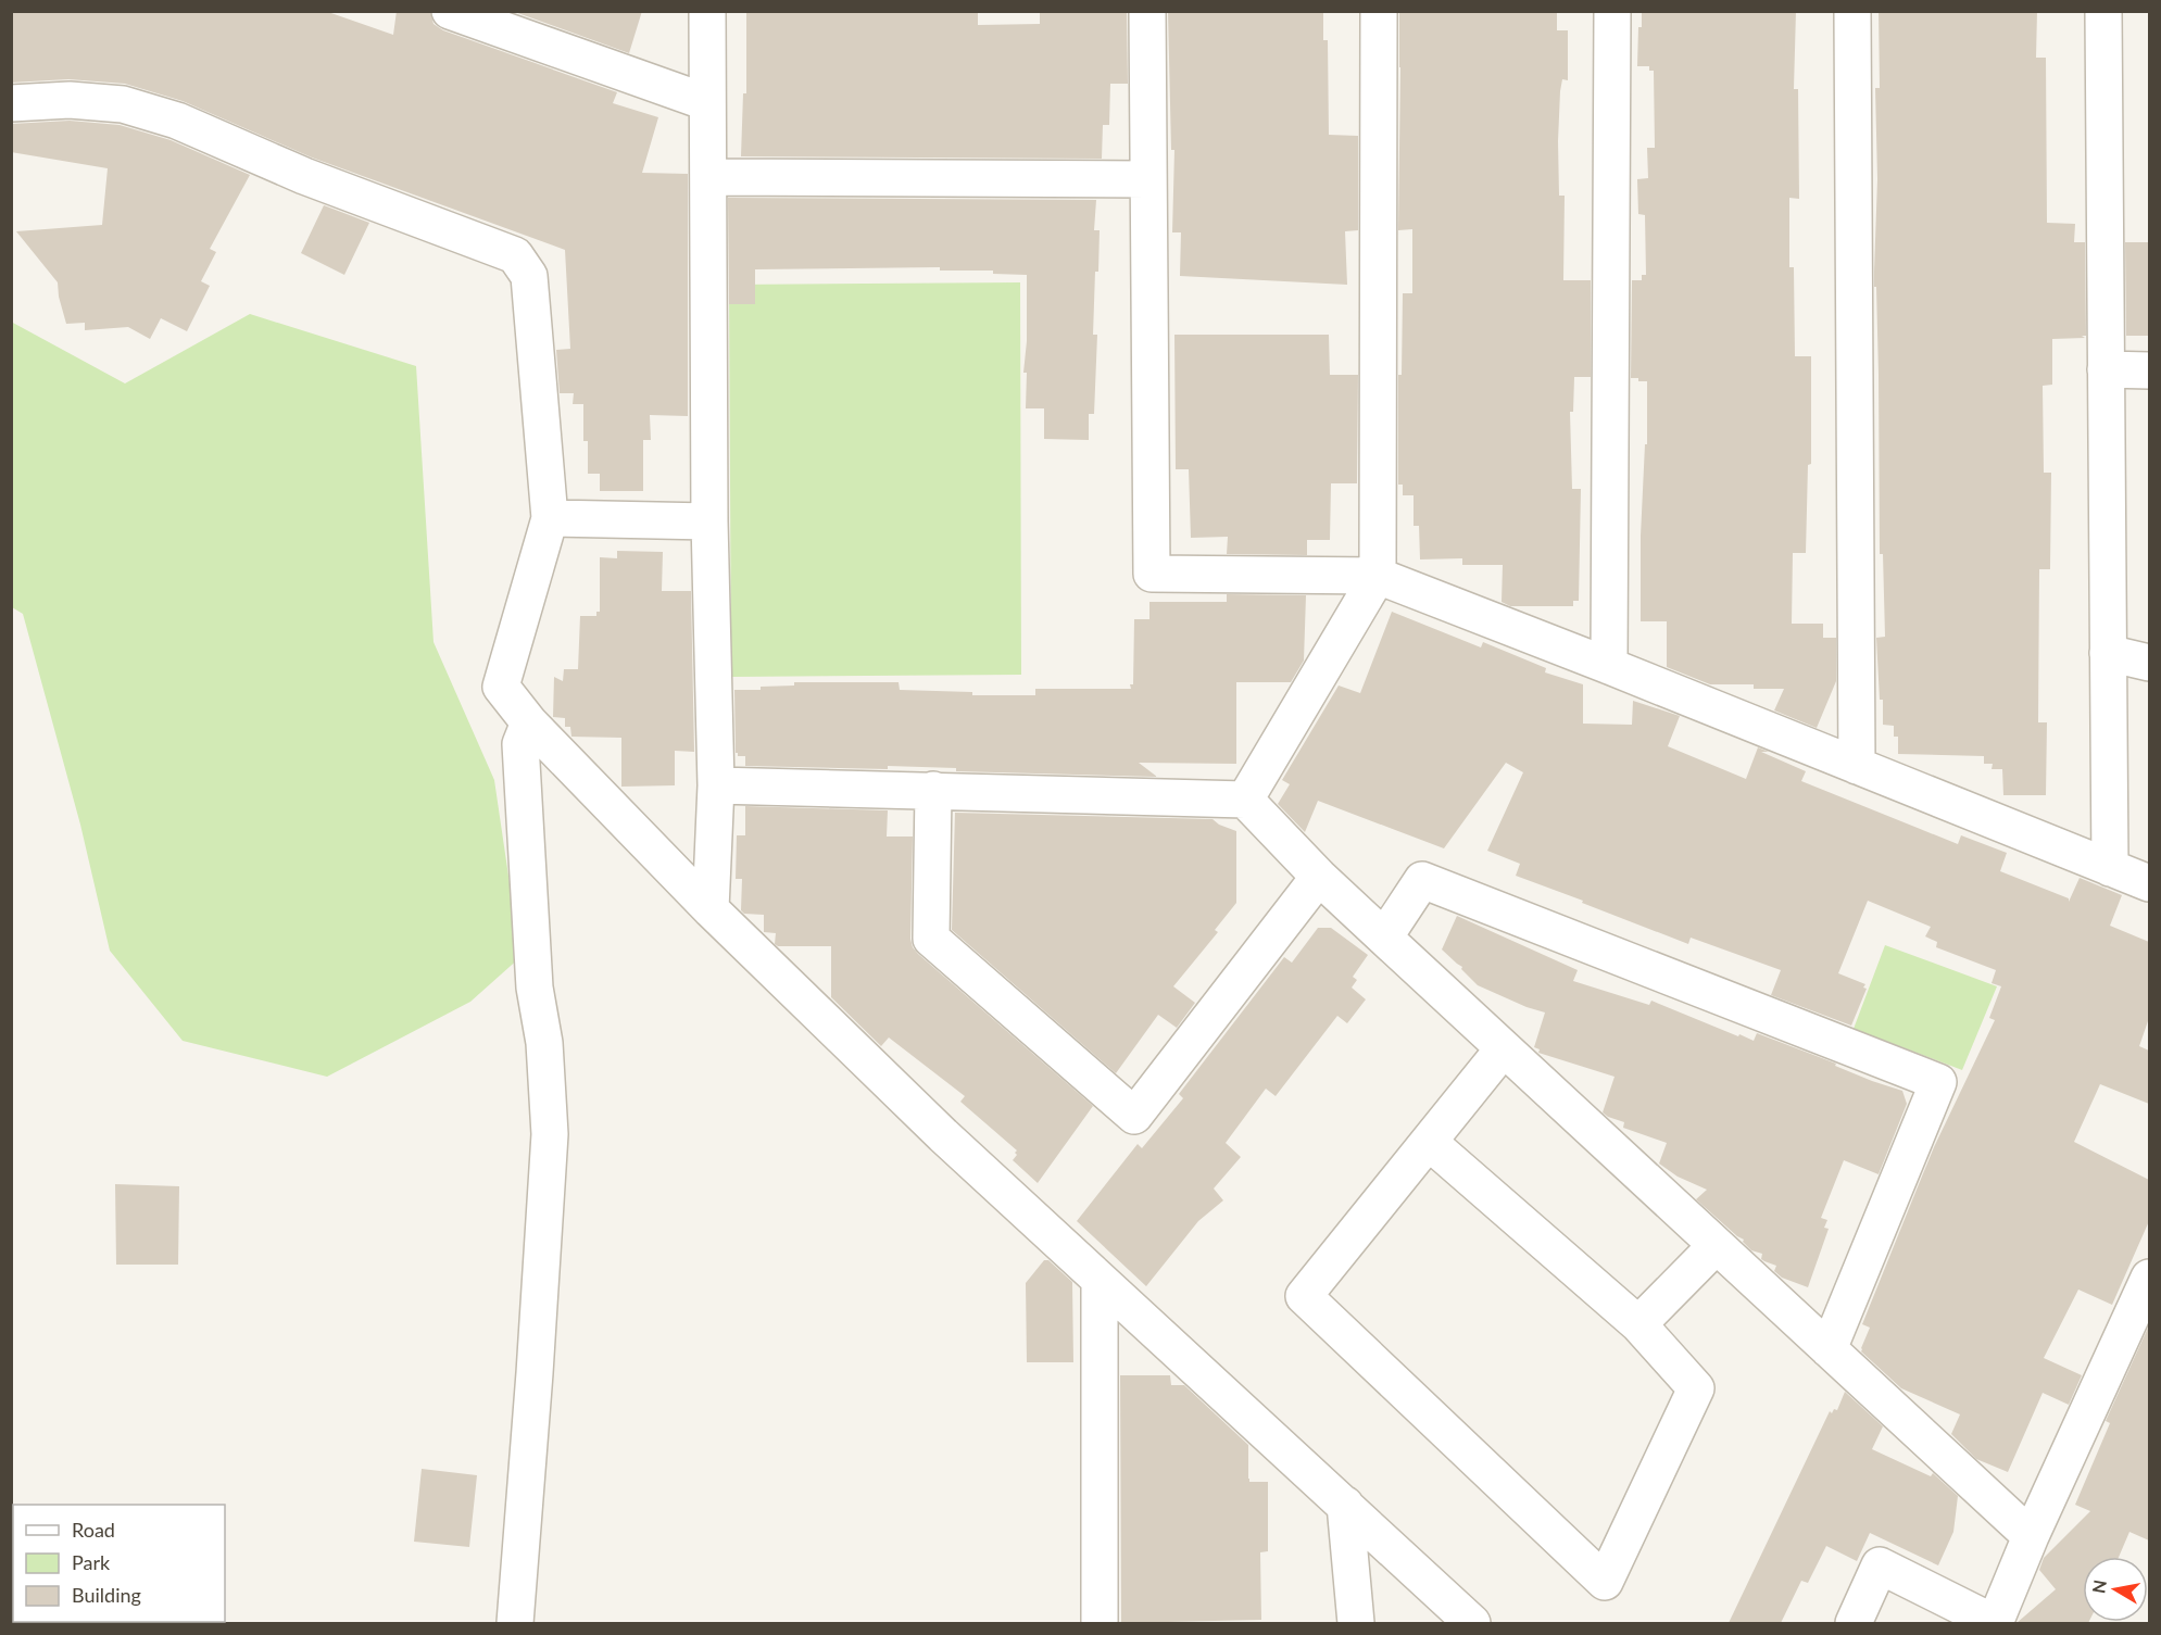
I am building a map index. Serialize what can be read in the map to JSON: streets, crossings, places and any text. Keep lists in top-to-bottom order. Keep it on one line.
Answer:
{"legend":["Road","Park","Building"],"north":"left"}
